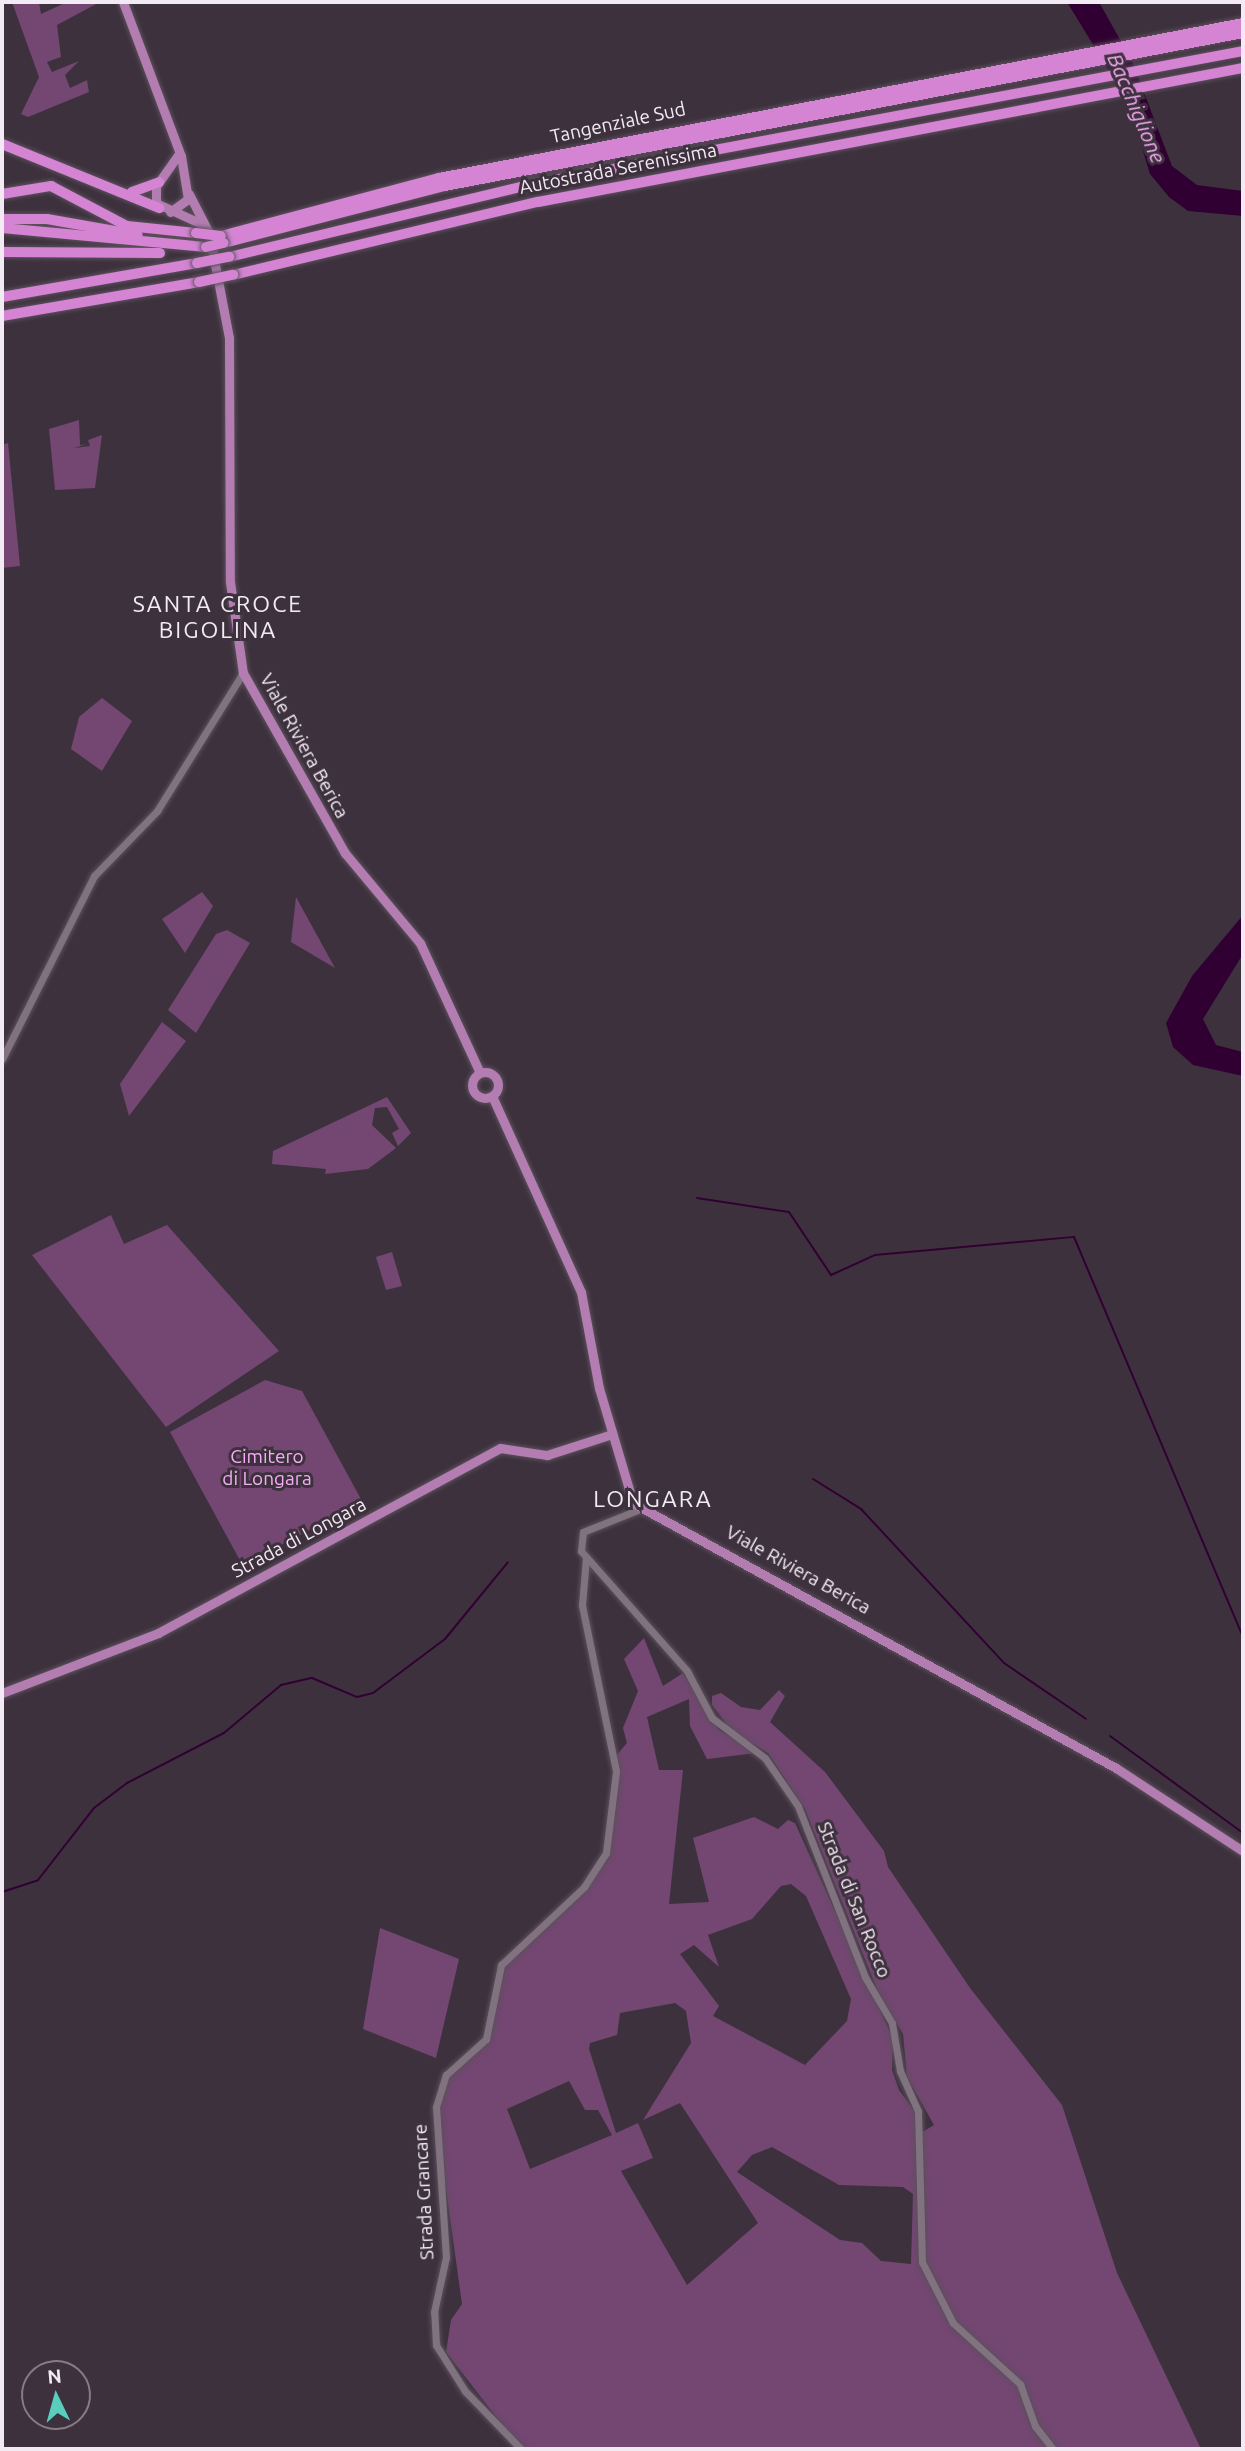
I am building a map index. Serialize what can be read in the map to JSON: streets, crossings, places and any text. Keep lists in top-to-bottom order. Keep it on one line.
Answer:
{"streets":{"highway":["Tangenziale Sud","Autostrada Serenissima"],"main road":["Viale Riviera Berica","Strada di Longara"],"street":["Strada di San Rocco","Strada Grancare"]},"crossings":[["Tangenziale Sud","Viale Riviera Berica"],["Viale Riviera Berica","Strada di Longara"],["Strada di San Rocco","Strada Grancare"]],"districts":["SANTA CROCE BIGOLINA","LONGARA"],"water":["Bacchiglione"],"parks":["Cimitero di Longara"],"north":"top"}
